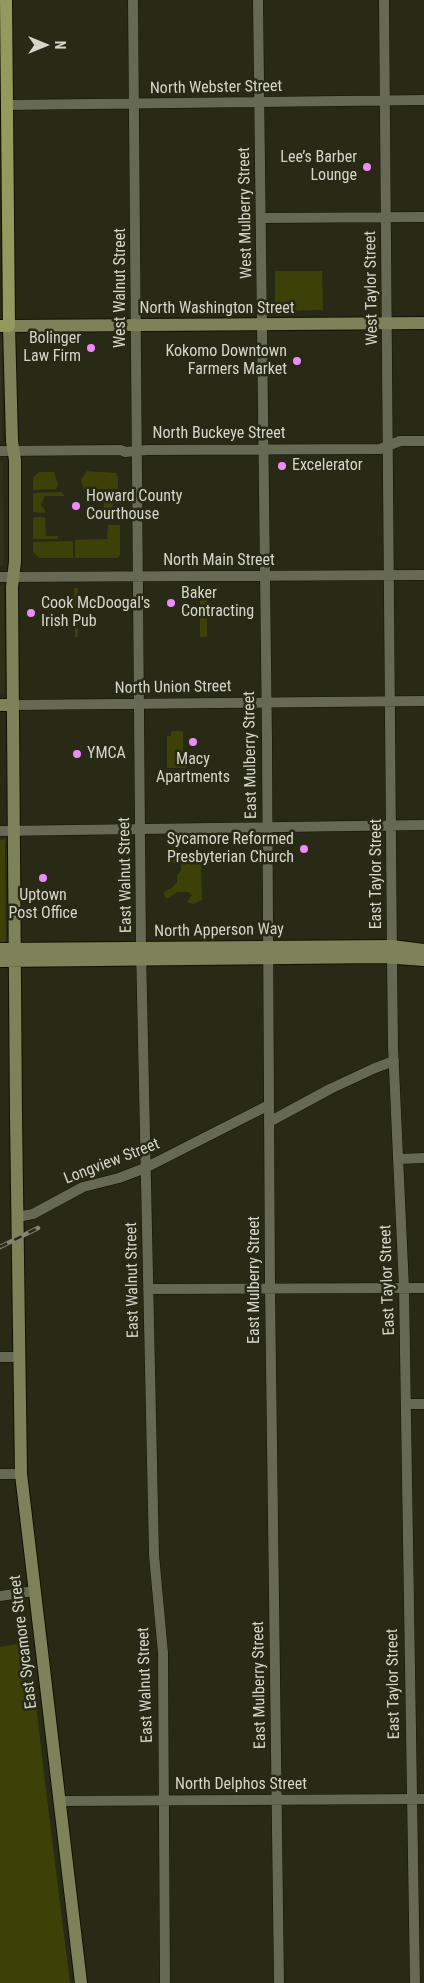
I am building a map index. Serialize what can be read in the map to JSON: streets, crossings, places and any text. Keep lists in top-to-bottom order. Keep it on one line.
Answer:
{"streets":{"main road":["North Washington Street","North Apperson Way","East Sycamore Street"],"street":["North Webster Street","West Mulberry Street","West Walnut Street","West Taylor Street","North Buckeye Street","North Main Street","North Union Street","East Mulberry Street","East Taylor Street","East Walnut Street","Longview Street","North Delphos Street"]},"crossings":[["North Webster Street","West Mulberry Street"],["North Webster Street","West Walnut Street"],["North Webster Street","West Taylor Street"],["West Mulberry Street","North Washington Street"],["West Mulberry Street","North Buckeye Street"],["West Mulberry Street","North Main Street"],["West Mulberry Street","East Mulberry Street"],["West Walnut Street","North Washington Street"],["West Walnut Street","North Buckeye Street"],["West Walnut Street","North Main Street"],["West Walnut Street","East Walnut Street"],["West Taylor Street","North Washington Street"],["West Taylor Street","North Buckeye Street"],["West Taylor Street","North Main Street"],["West Taylor Street","East Taylor Street"],["North Washington Street","East Sycamore Street"],["North Buckeye Street","East Sycamore Street"],["North Main Street","East Mulberry Street"],["North Main Street","East Taylor Street"],["North Main Street","East Walnut Street"],["North Main Street","East Sycamore Street"],["North Union Street","East Mulberry Street"],["North Union Street","East Taylor Street"],["North Union Street","East Walnut Street"],["North Union Street","East Sycamore Street"],["East Mulberry Street","North Apperson Way"],["East Mulberry Street","Longview Street"],["East Mulberry Street","North Delphos Street"],["East Taylor Street","North Apperson Way"],["East Taylor Street","North Delphos Street"],["East Walnut Street","North Apperson Way"],["East Walnut Street","Longview Street"],["East Walnut Street","North Delphos Street"],["North Apperson Way","East Sycamore Street"],["Longview Street","East Sycamore Street"],["East Sycamore Street","North Delphos Street"]],"places":["Lee’s Barber Lounge","Bolinger Law Firm","Kokomo Downtown Farmers Market","Excelerator","Howard County Courthouse","Baker Contracting","Cook McDoogal's Irish Pub","Macy Apartments","YMCA","Sycamore Reformed Presbyterian Church","Uptown Post Office"],"north":"right"}
